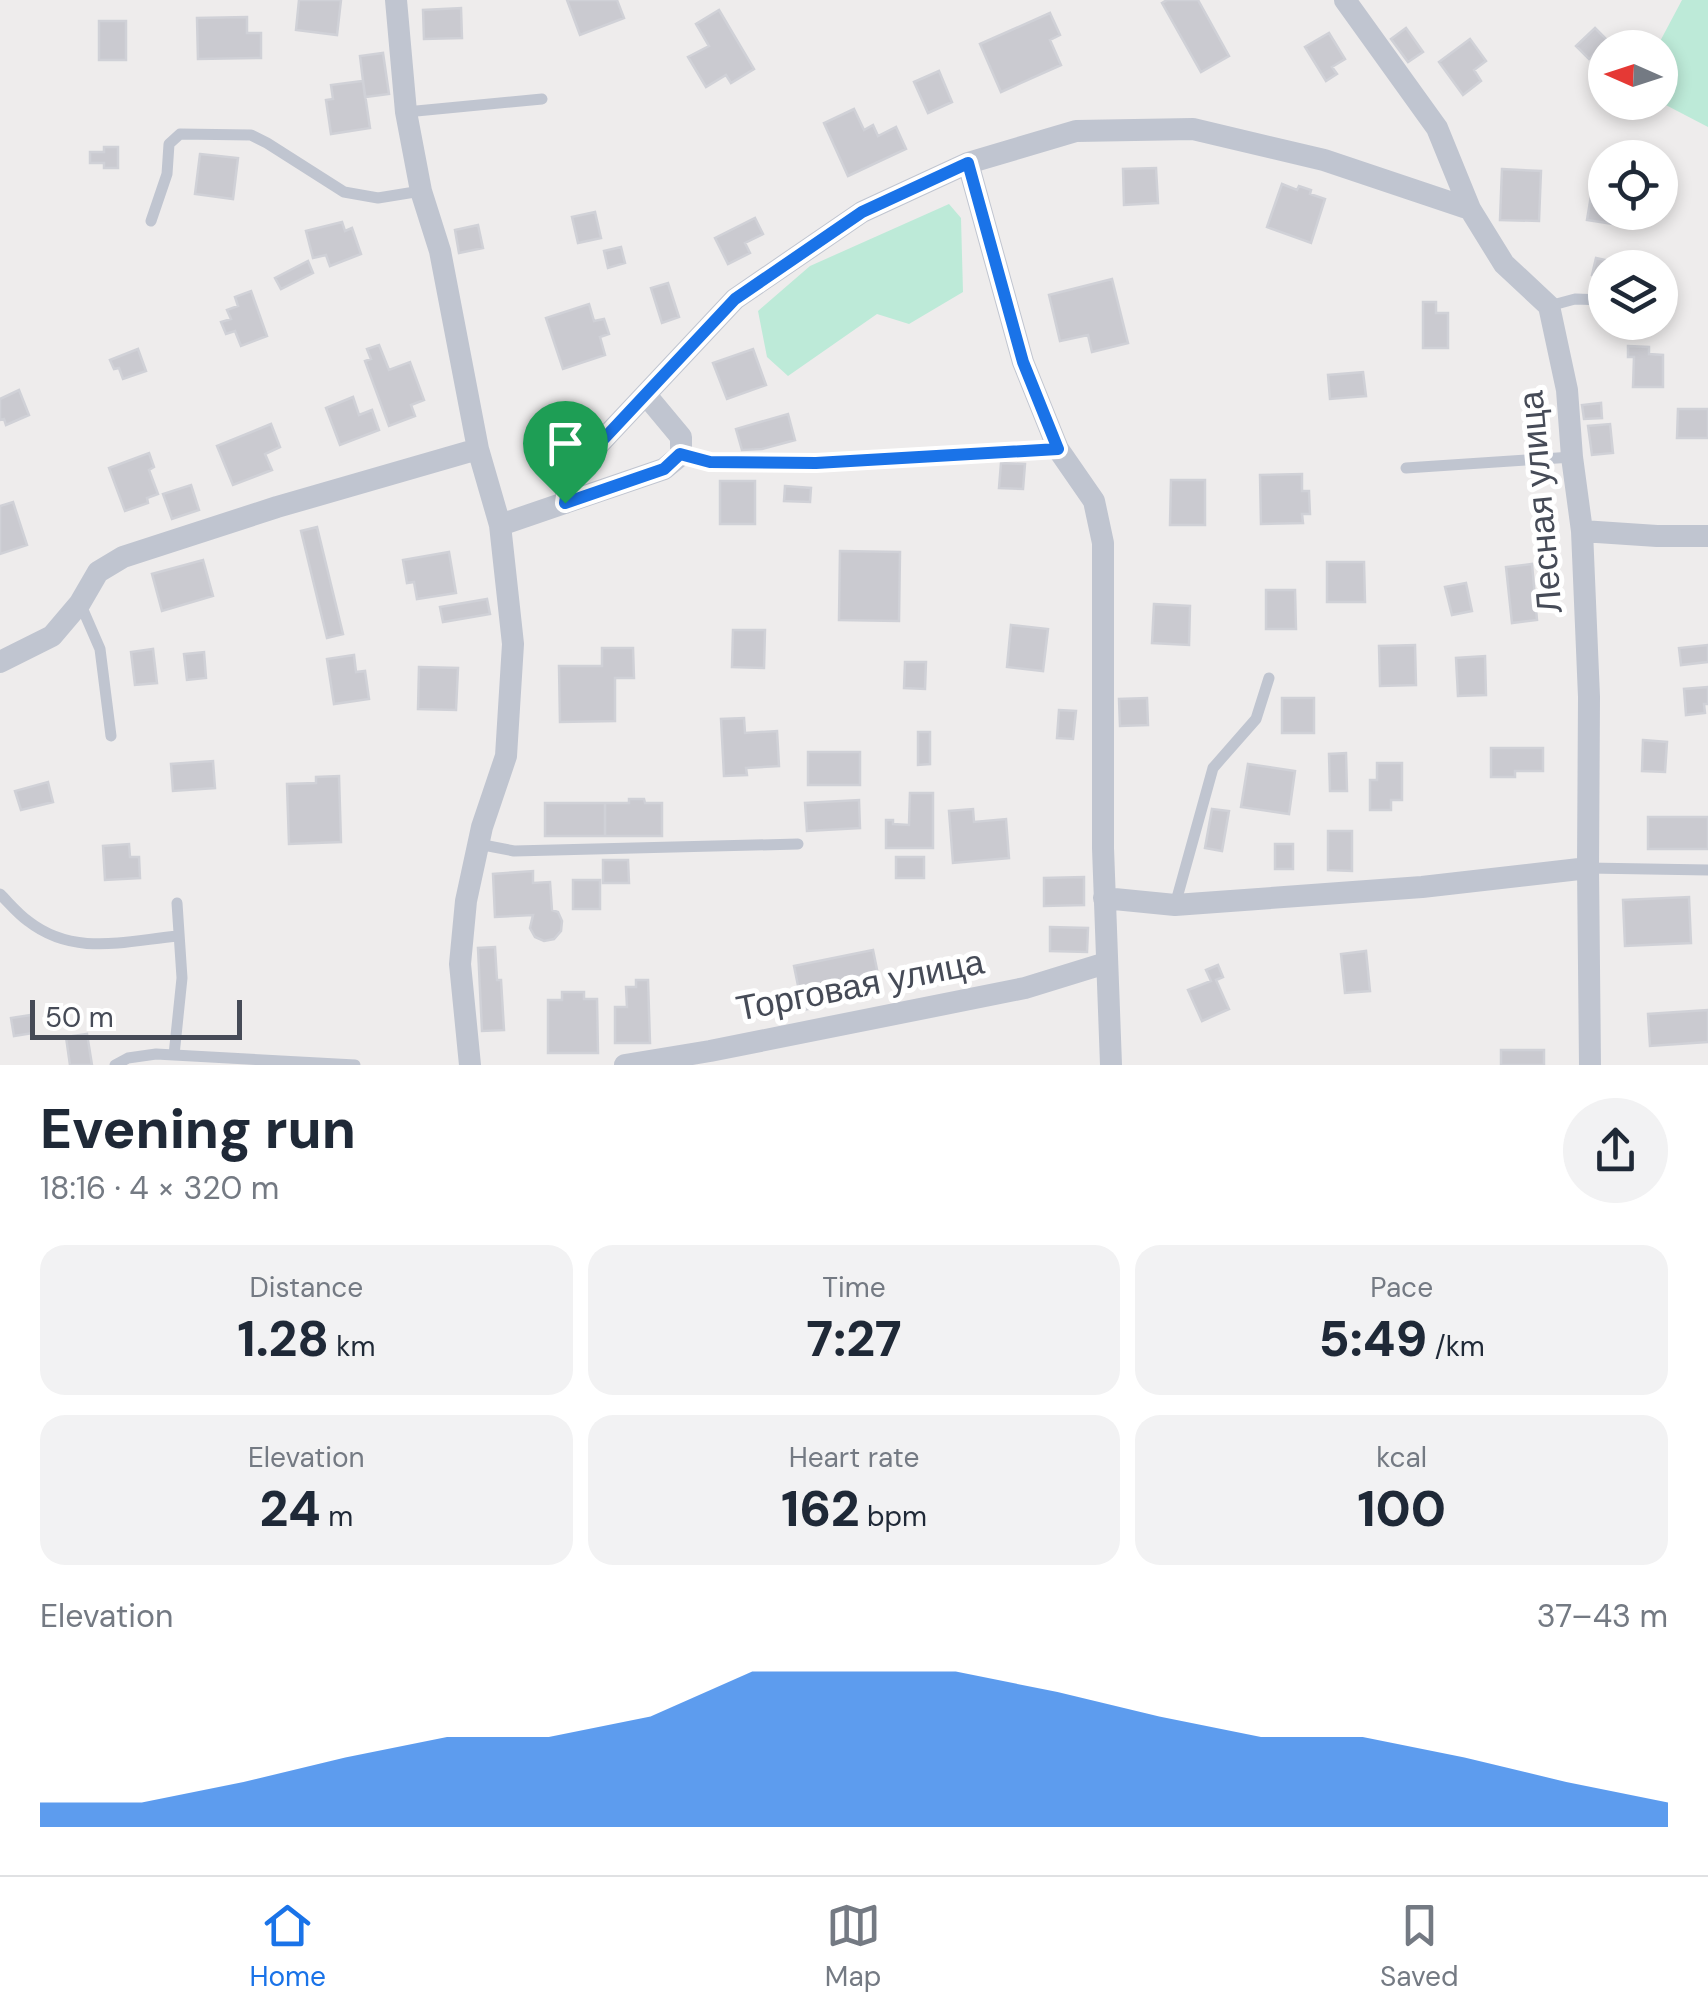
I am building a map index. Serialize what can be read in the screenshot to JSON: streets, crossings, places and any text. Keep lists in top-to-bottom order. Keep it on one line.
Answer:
{"streets":{"street":["Лесная улица","Торговая улица"]},"scale_bar":"50 m","north":"left","page":{"scale":"50 m","heading":["Evening run","18:16 · 4 × 320 m"],"stats":[["Distance","1.28 km"],["Time","7:27"],["Pace","5:49 /km"],["Elevation","24 m"],["Heart rate","162 bpm"],["kcal","100"]],"chart":["Elevation","37–43 m"],"tabs":["Home","Map","Saved"]}}
